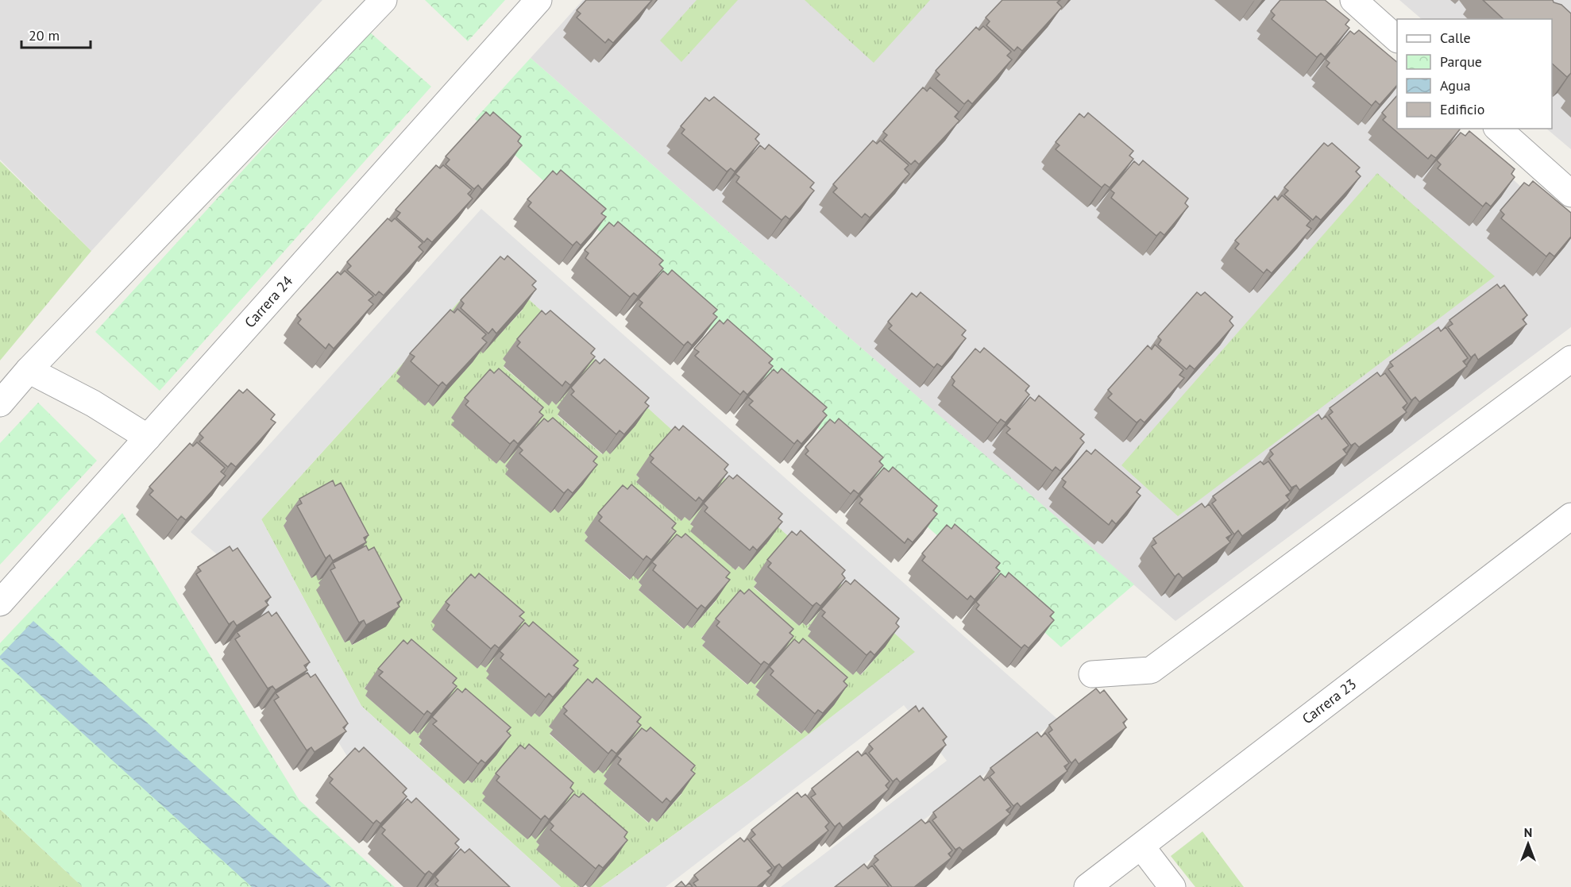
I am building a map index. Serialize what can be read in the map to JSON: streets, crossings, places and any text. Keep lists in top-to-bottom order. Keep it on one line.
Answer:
{"streets":{"street":["Carrera 24","Carrera 23"]},"legend":["Calle","Parque","Agua","Edificio"],"scale_bar":"20 m","north":"top"}
